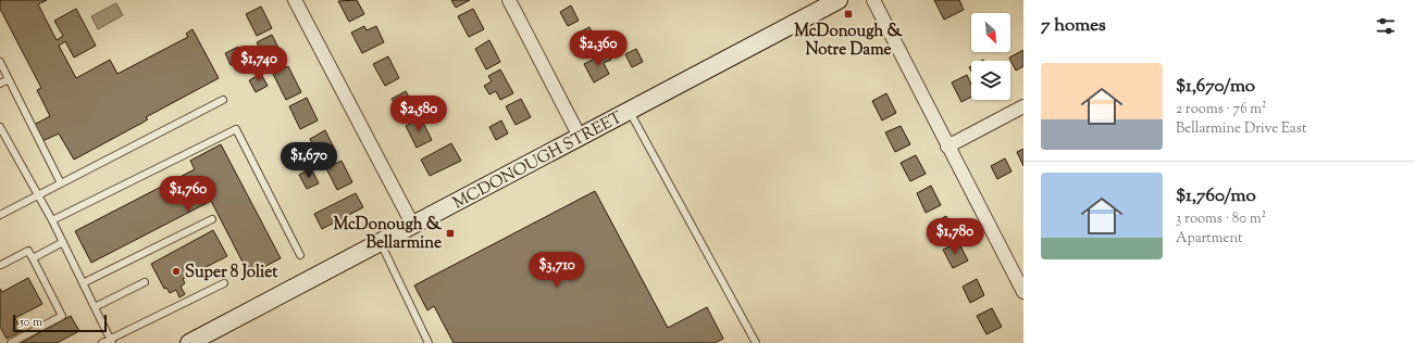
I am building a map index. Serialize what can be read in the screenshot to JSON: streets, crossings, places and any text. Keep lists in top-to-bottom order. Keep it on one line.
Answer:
{"streets":{"street":["MCDONOUGH STREET"]},"places":{"transit":["McDonough & Notre Dame","McDonough & Bellarmine"],"other":["Super 8 Joliet"]},"scale_bar":"50 m","north":"bottom right","page":{"heading":"7 homes","price":["$2,360","$1,740","$2,580","$1,670","$1,760","$1,780","$3,710"],"list":[{"name":"$1,670/mo","note":"2 rooms · 76 m² · Bellarmine Drive East"},{"name":"$1,760/mo","note":"3 rooms · 80 m² · Apartment"}],"scale":"50 m"}}
